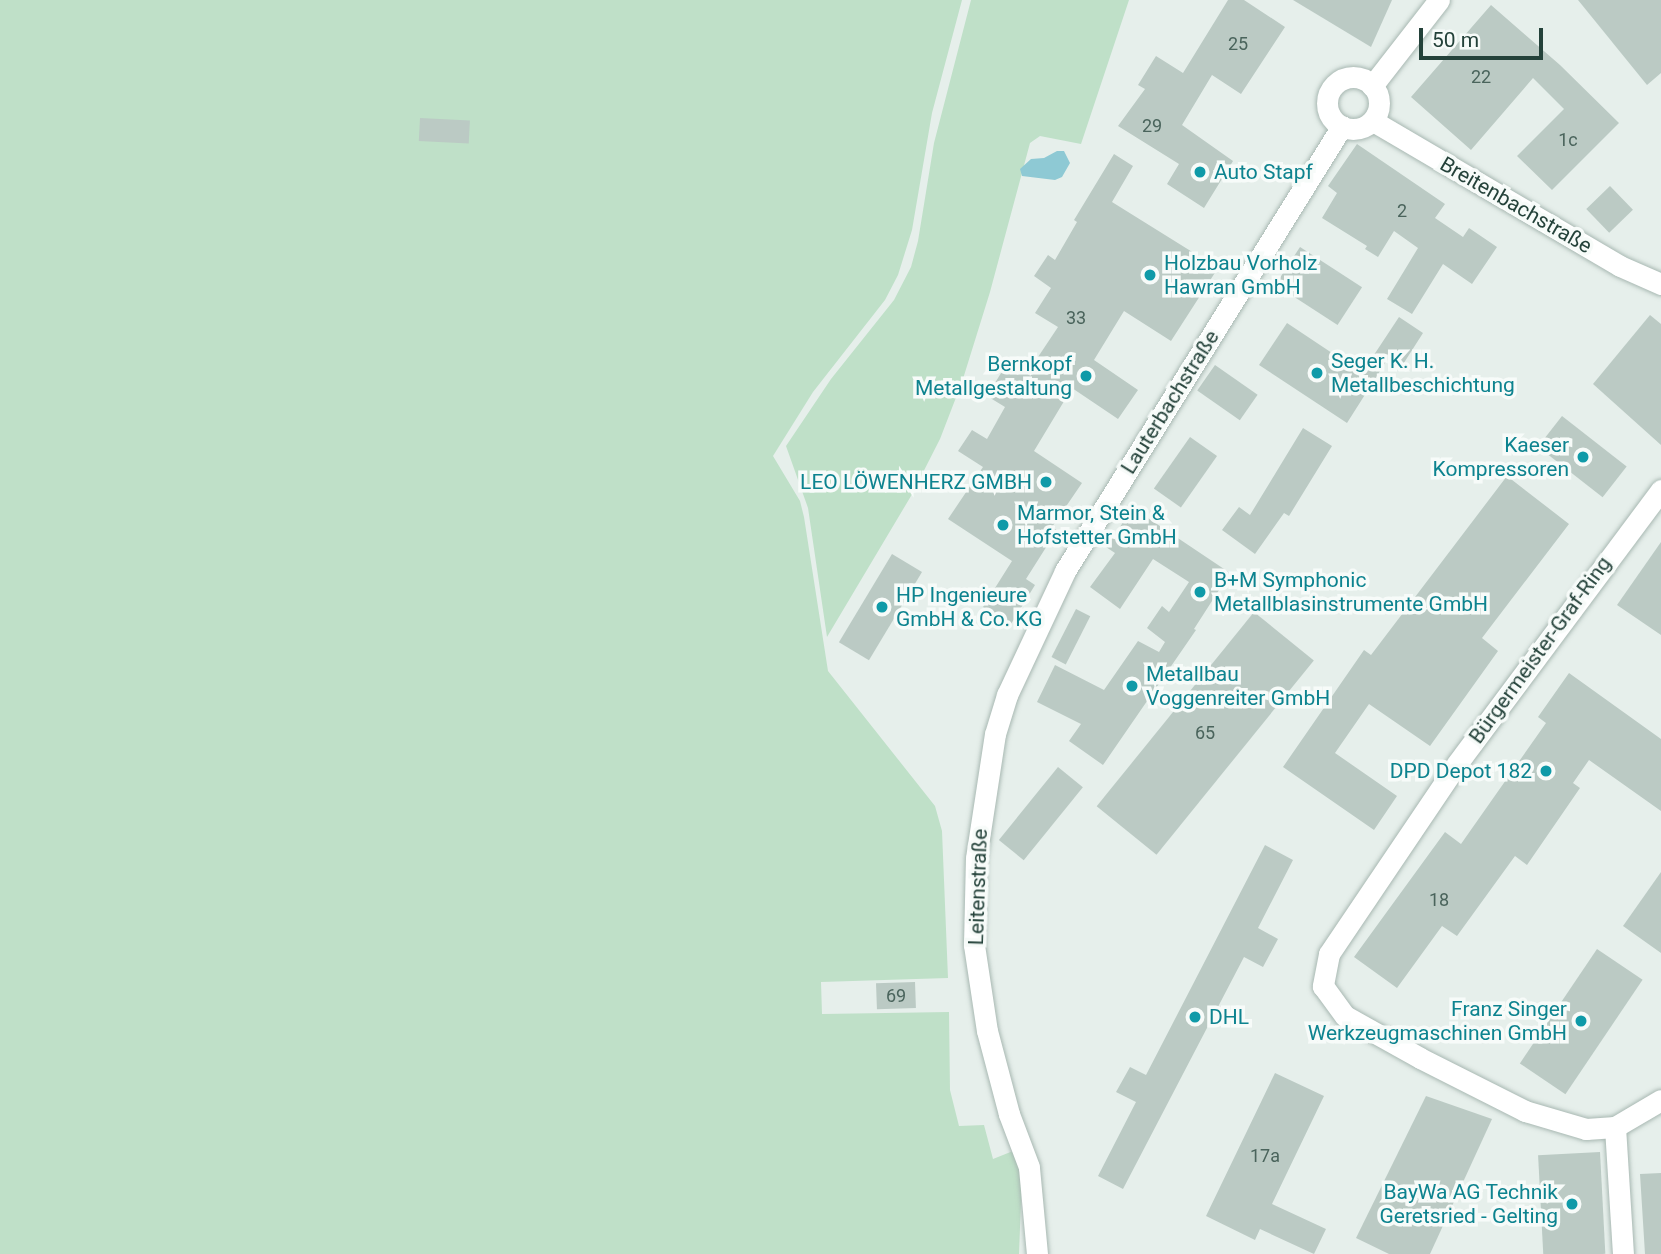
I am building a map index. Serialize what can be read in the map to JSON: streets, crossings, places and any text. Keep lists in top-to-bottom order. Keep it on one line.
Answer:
{"streets":{"street":["Breitenbachstraße","Lauterbachstraße","Bürgermeister-Graf-Ring","Leitenstraße"]},"crossings":[["Breitenbachstraße","Lauterbachstraße"],["Lauterbachstraße","Leitenstraße"]],"places":["Auto Stapf","Holzbau Vorholz Hawran GmbH","Seger K. H. Metallbeschichtung","Bernkopf Metallgestaltung","Kaeser Kompressoren","LEO LÖWENHERZ GMBH","Marmor, Stein & Hofstetter GmbH","B+M Symphonic Metallblasinstrumente GmbH","HP Ingenieure GmbH & Co. KG","Metallbau Voggenreiter GmbH","DPD Depot 182","DHL","Franz Singer Werkzeugmaschinen GmbH","BayWa AG Technik Geretsried - Gelting"],"house_numbers":["25","22","29","1c","2","33","65","18","69","17a"],"scale_bar":"50 m"}
